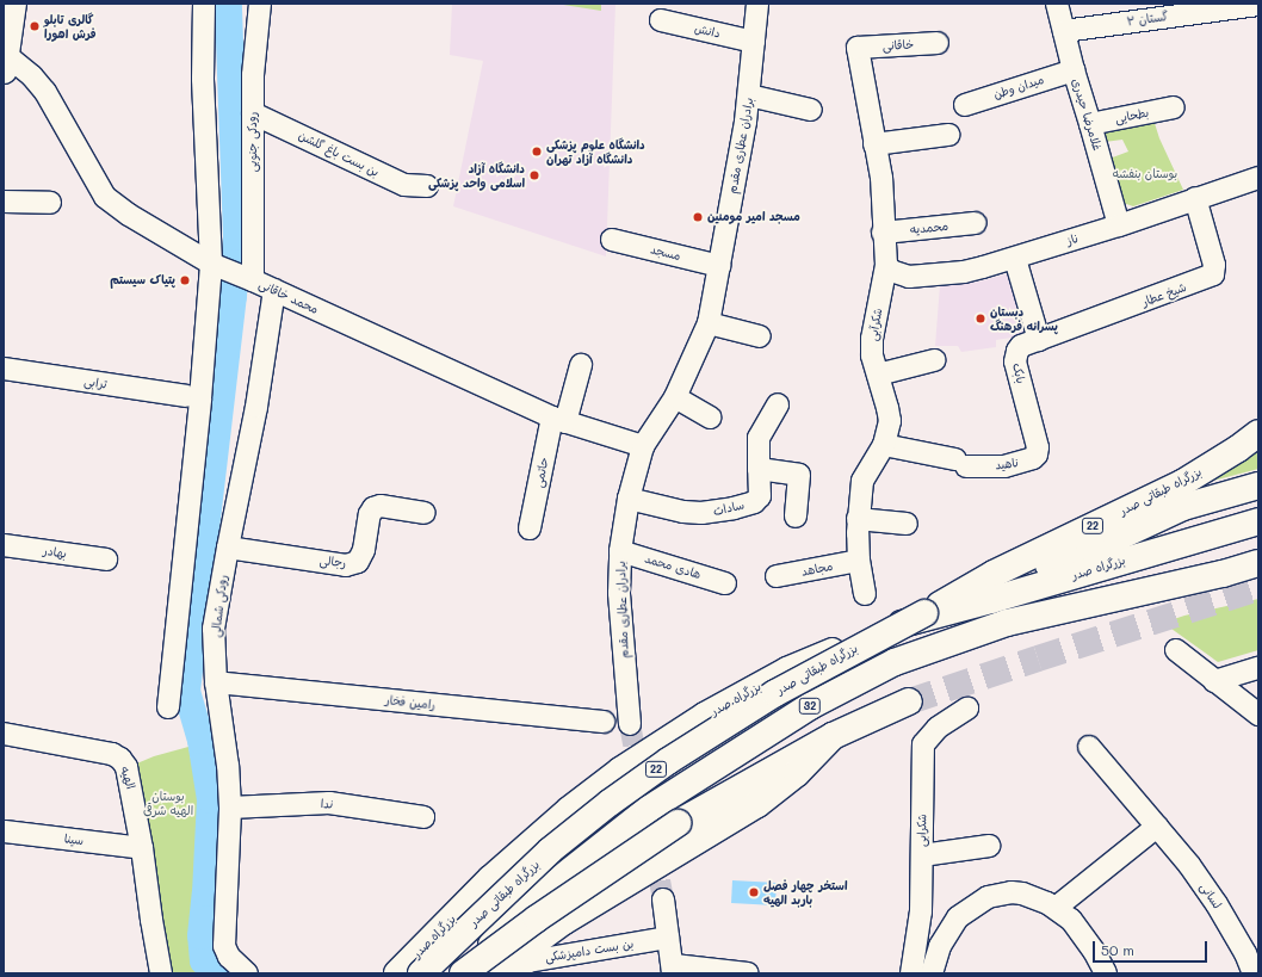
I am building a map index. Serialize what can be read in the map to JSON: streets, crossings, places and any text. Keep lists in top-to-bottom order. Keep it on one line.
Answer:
{"streets":{"main road":["بزرگراه طبقاتی صدر","22","بزرگراه صدر","32"],"street":["گستان ۲","دانش","خاقانی","میدان وطن","غلامرضا حیدری","بطحایی","رودکی جنوبی","برادران عطاری مقدم","بن بست باغ گلشن","محمدیه","ناز","مسجد","شیخ عطار","محمد خاقانی","شکرآبی","بابک","ترابی","ناهید","حاتمی","سادات","بهادر","رجالی","هادی محمد","مجاهد","رودکی شمالی","رامین فخار","الهیه","ندا","شکرابی","سینا","لسانی","بن بست دامپزشکی"]},"crossings":[["گستان ۲","غلامرضا حیدری"],["دانش","برادران عطاری مقدم"],["خاقانی","شکرآبی"],["میدان وطن","غلامرضا حیدری"],["غلامرضا حیدری","بطحایی"],["غلامرضا حیدری","ناز"],["رودکی جنوبی","بن بست باغ گلشن"],["رودکی جنوبی","محمد خاقانی"],["برادران عطاری مقدم","مسجد"],["برادران عطاری مقدم","محمد خاقانی"],["برادران عطاری مقدم","سادات"],["برادران عطاری مقدم","هادی محمد"],["محمدیه","شکرآبی"],["ناز","شیخ عطار"],["ناز","شکرآبی"],["شیخ عطار","بابک"],["محمد خاقانی","حاتمی"],["محمد خاقانی","رودکی شمالی"],["شکرآبی","ناهید"],["شکرآبی","مجاهد"],["بابک","ناهید"],["رجالی","رودکی شمالی"],["رودکی شمالی","رامین فخار"],["رودکی شمالی","ندا"],["الهیه","سینا"]],"parks":["بوستان بنفشه","بوستان الهیه شرقی"],"places":["گالری تابلو فرش اهورا","دانشگاه علوم پزشکی دانشگاه آزاد تهران","دانشگاه آزاد اسلامی واحد پزشکی","مسجد امیر مومنین","پتیاک سیستم","دبستان پسرانه فرهنگ","استخر چهار فصل باربد الهیه"],"scale_bar":"50 m"}
